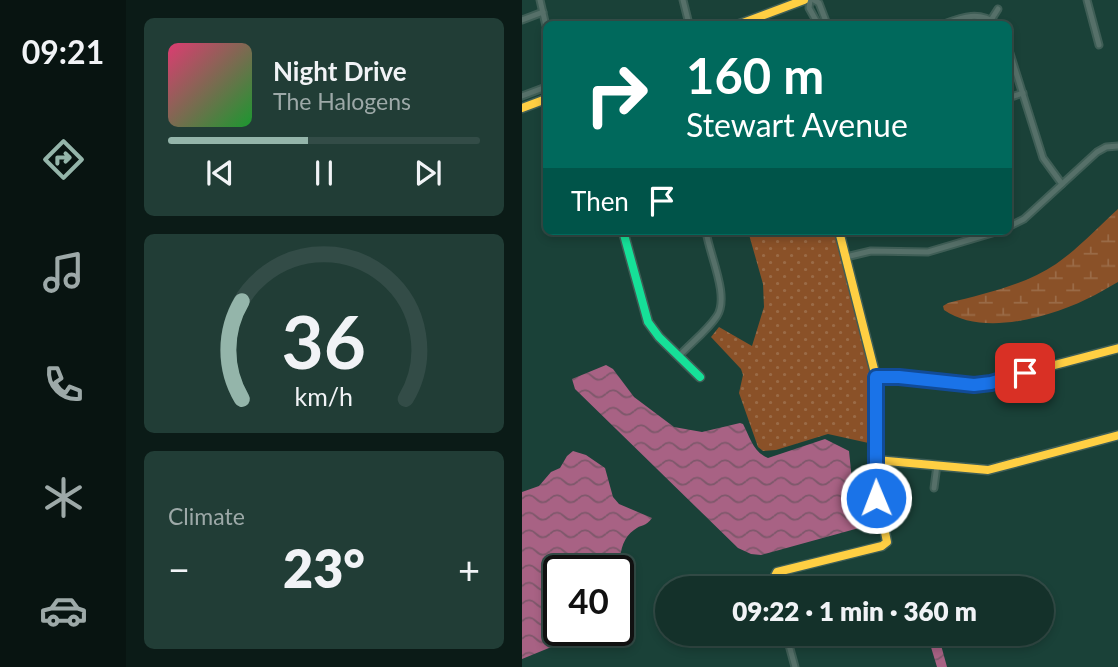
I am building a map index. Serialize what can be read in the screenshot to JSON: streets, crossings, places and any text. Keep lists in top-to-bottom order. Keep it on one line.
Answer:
{"page":{"tabs":"09:21","turn":["160 m","Stewart Avenue"],"song":["Night Drive","The Halogens"],"then":"Then","tile":"Climate","heat":["−","23°","+"],"limit":"40","trip":"09:22 · 1 min · 360 m","gauge":["36","km/h"]}}
